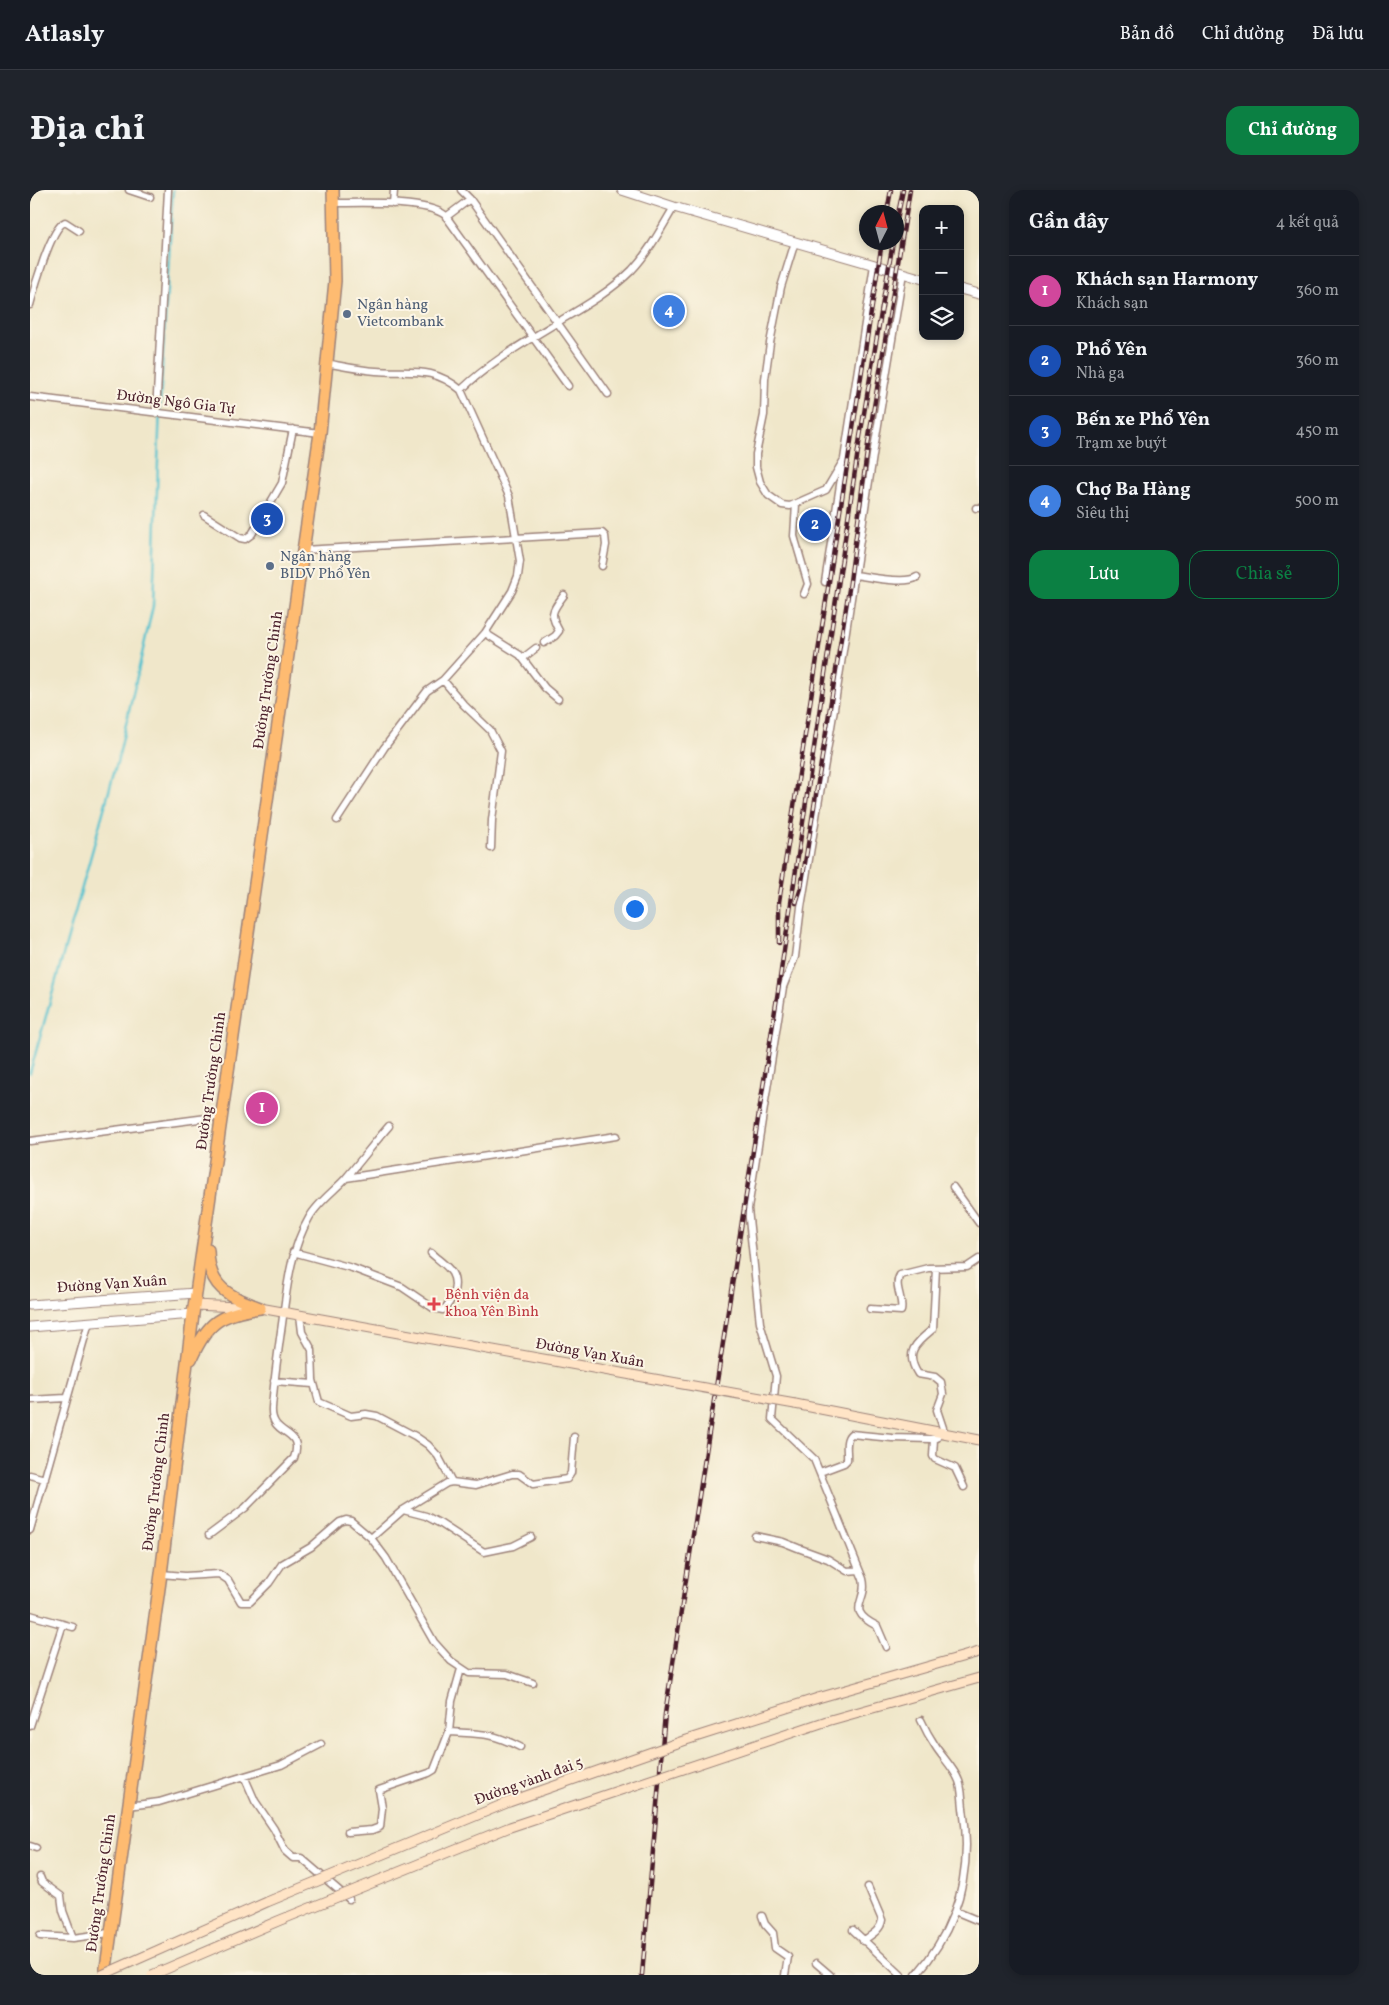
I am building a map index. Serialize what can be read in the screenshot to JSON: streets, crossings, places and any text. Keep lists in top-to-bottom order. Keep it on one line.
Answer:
{"streets":{"highway":["Đường Trường Chinh"],"main road":["Đường Vạn Xuân","Đường vành đai 5"],"street":["Đường Ngô Gia Tự"]},"crossings":[["Đường Ngô Gia Tự","Đường Trường Chinh"],["Đường Trường Chinh","Đường Vạn Xuân"],["Đường Trường Chinh","Đường vành đai 5"]],"places":{"other":["Ngân hàng Vietcombank","Ngân hàng BIDV Phổ Yên"],"health":["Bệnh viện đa khoa Yên Bình"]},"north":"top","page":{"header":"Atlasly","nav":["Bản đồ","Chỉ đường","Đã lưu"],"title":"Địa chỉ","buttons":["Chỉ đường",["Lưu","Chia sẻ"]],"heading":["Gần đây","4 kết quả"],"map_buttons":["+","−"],"list":[{"mark":"1","name":"Khách sạn Harmony","note":"Khách sạn","value":"360 m"},{"mark":"2","name":"Phổ Yên","note":"Nhà ga","value":"360 m"},{"mark":"3","name":"Bến xe Phổ Yên","note":"Trạm xe buýt","value":"450 m"},{"mark":"4","name":"Chợ Ba Hàng","note":"Siêu thị","value":"500 m"}],"pins":["4","3","2","1"]}}
